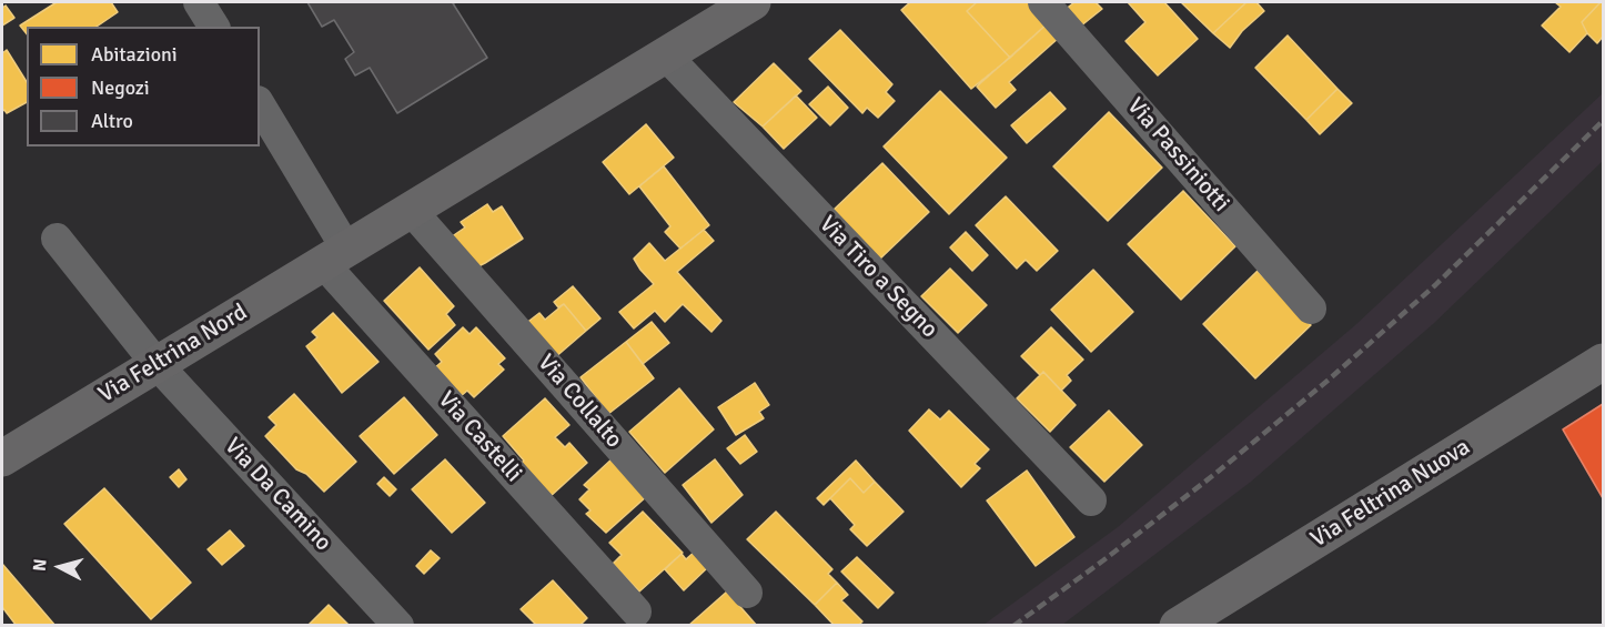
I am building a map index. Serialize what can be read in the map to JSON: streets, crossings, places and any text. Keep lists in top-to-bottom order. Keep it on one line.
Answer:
{"streets":{"main road":["Via Feltrina Nord","Via Feltrina Nuova"],"street":["Via Passiniotti","Via Tiro a Segno","Via Collalto","Via Castelli","Via Da Camino"]},"crossings":[["Via Tiro a Segno","Via Feltrina Nord"],["Via Feltrina Nord","Via Collalto"],["Via Feltrina Nord","Via Castelli"],["Via Feltrina Nord","Via Da Camino"]],"legend":["Abitazioni","Negozi","Altro"],"north":"left"}
